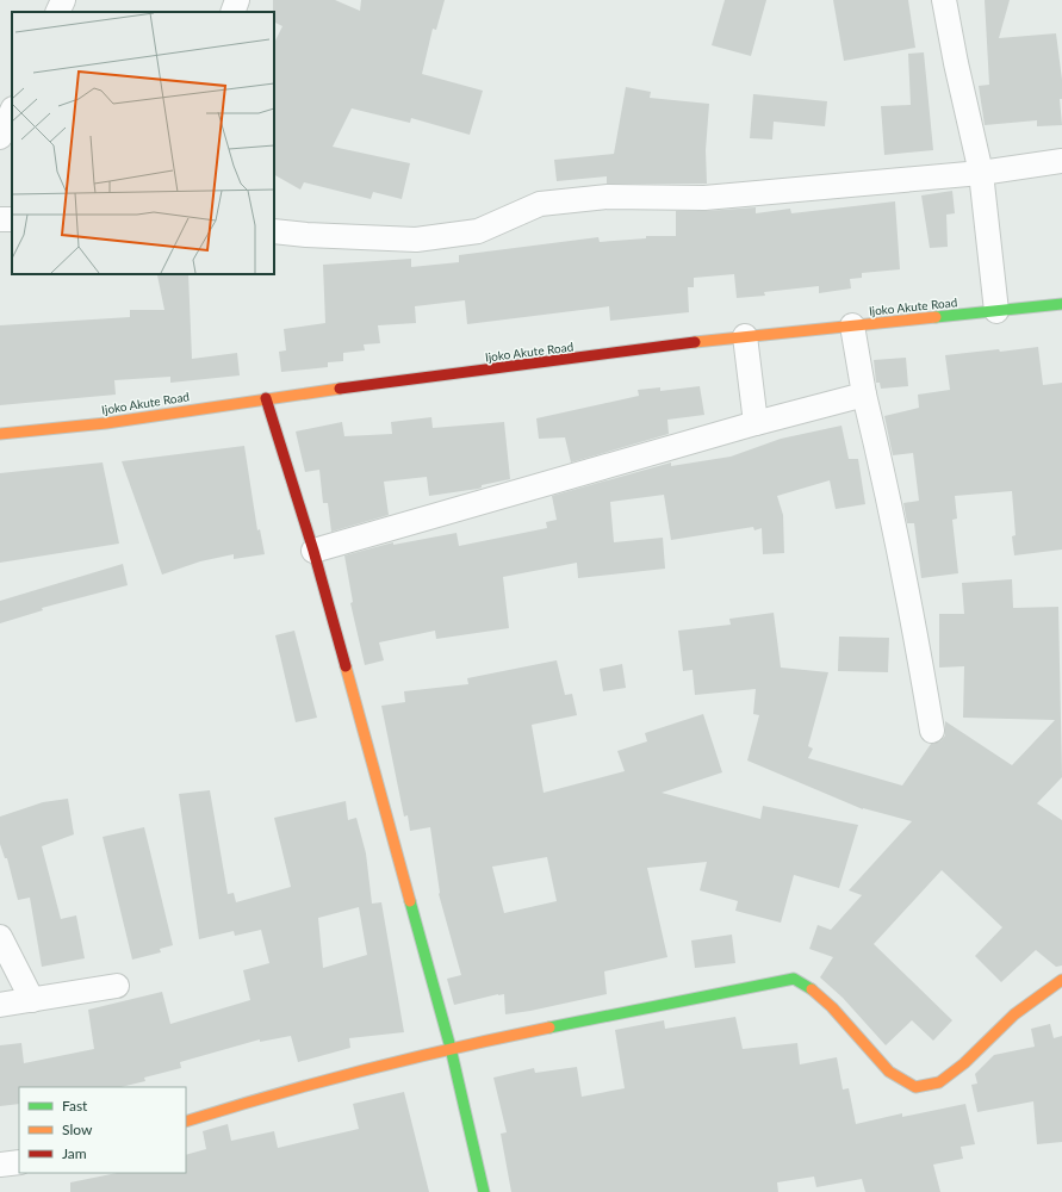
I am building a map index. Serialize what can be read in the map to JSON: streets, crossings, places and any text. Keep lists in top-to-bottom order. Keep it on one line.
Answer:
{"streets":{"street":["Ijoko Akute Road"]},"legend":["Fast","Slow","Jam"]}
